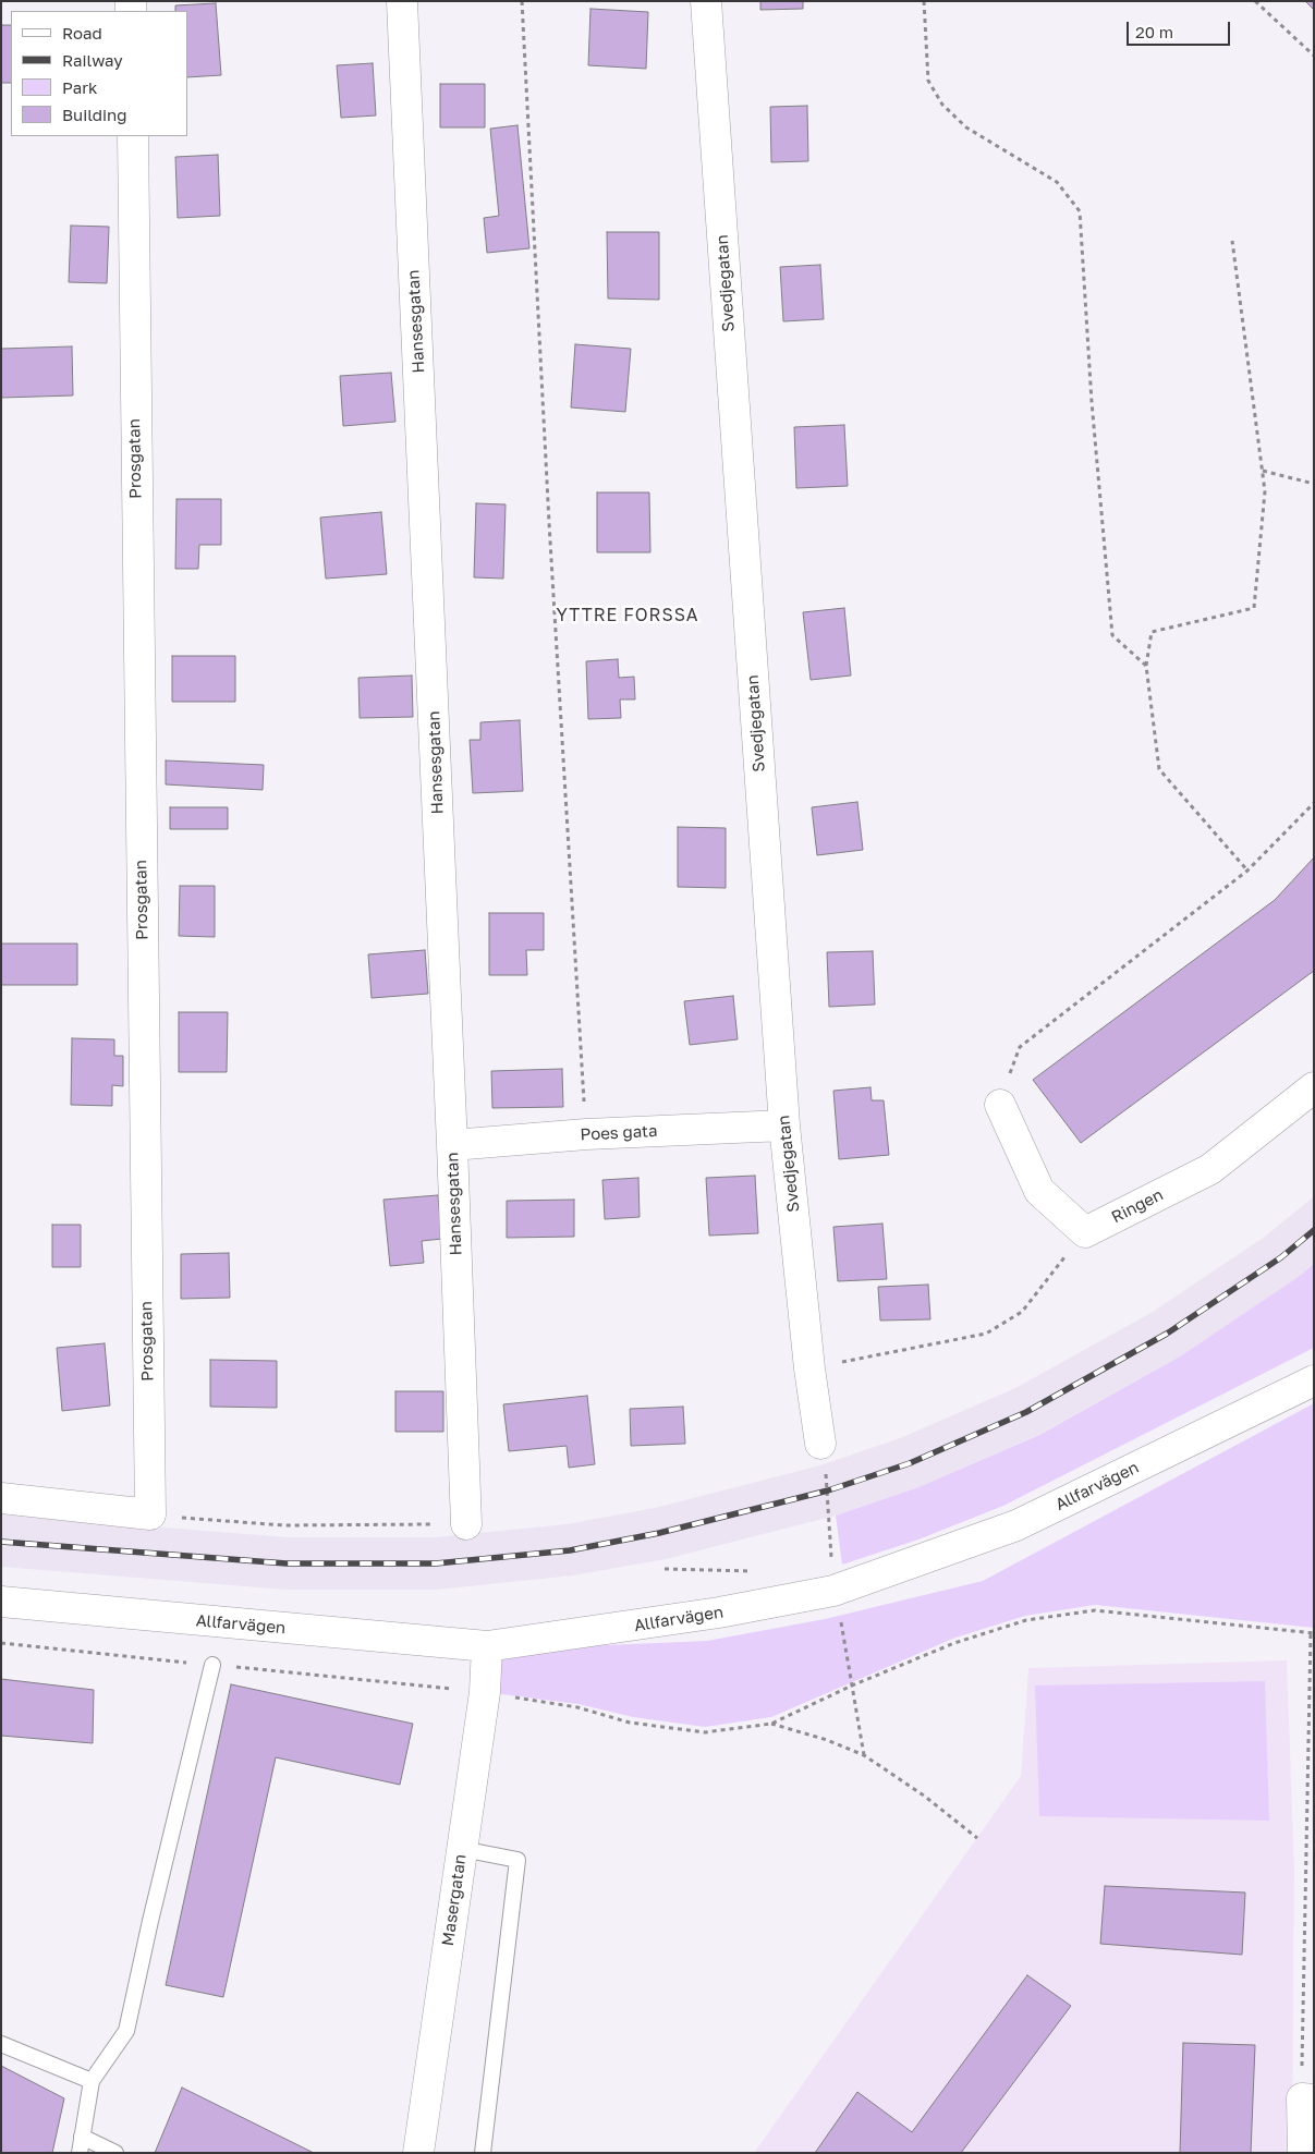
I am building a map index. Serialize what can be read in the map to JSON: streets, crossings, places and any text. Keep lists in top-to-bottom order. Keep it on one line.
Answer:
{"streets":{"street":["Svedjegatan","Hansesgatan","Prosgatan","Poes gata","Ringen","Allfarvägen","Masergatan"]},"crossings":[["Svedjegatan","Poes gata"],["Hansesgatan","Poes gata"],["Allfarvägen","Masergatan"]],"districts":["YTTRE FORSSA"],"legend":["Road","Railway","Park","Building"],"scale_bar":"20 m"}
